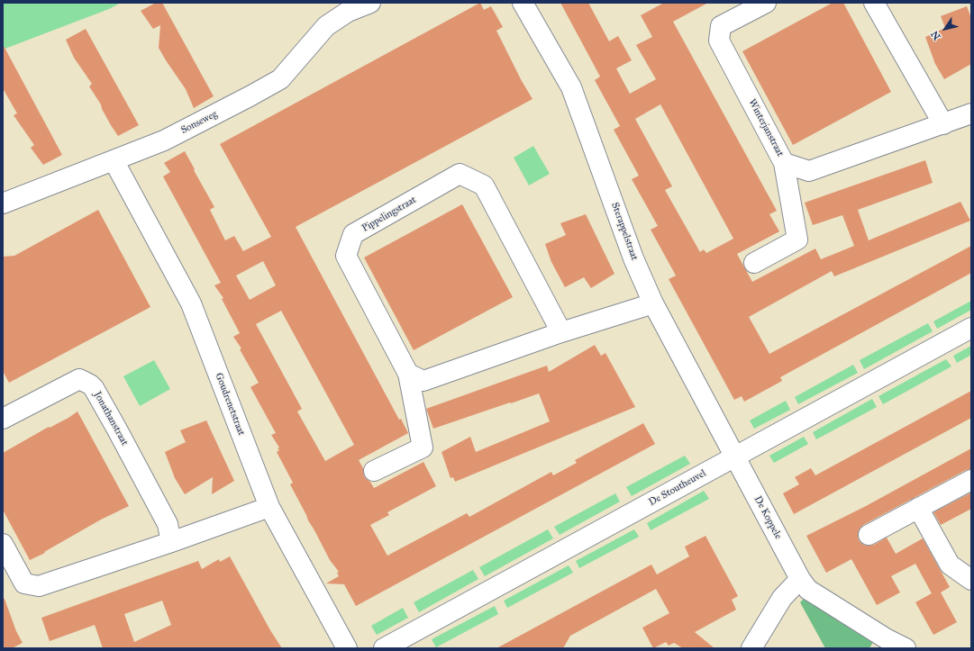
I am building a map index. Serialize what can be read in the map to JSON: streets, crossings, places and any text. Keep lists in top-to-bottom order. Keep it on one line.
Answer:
{"streets":{"street":["Sonseweg","Winterjanstraat","Pippelingstraat","Sterappelstraat","Goudrenetstraat","Jonathanstraat","De Stoutheuvel","De Koppele"]},"crossings":[["Sonseweg","Goudrenetstraat"],["Sterappelstraat","De Stoutheuvel"],["Sterappelstraat","De Koppele"],["De Stoutheuvel","De Koppele"]],"north":"bottom left"}
